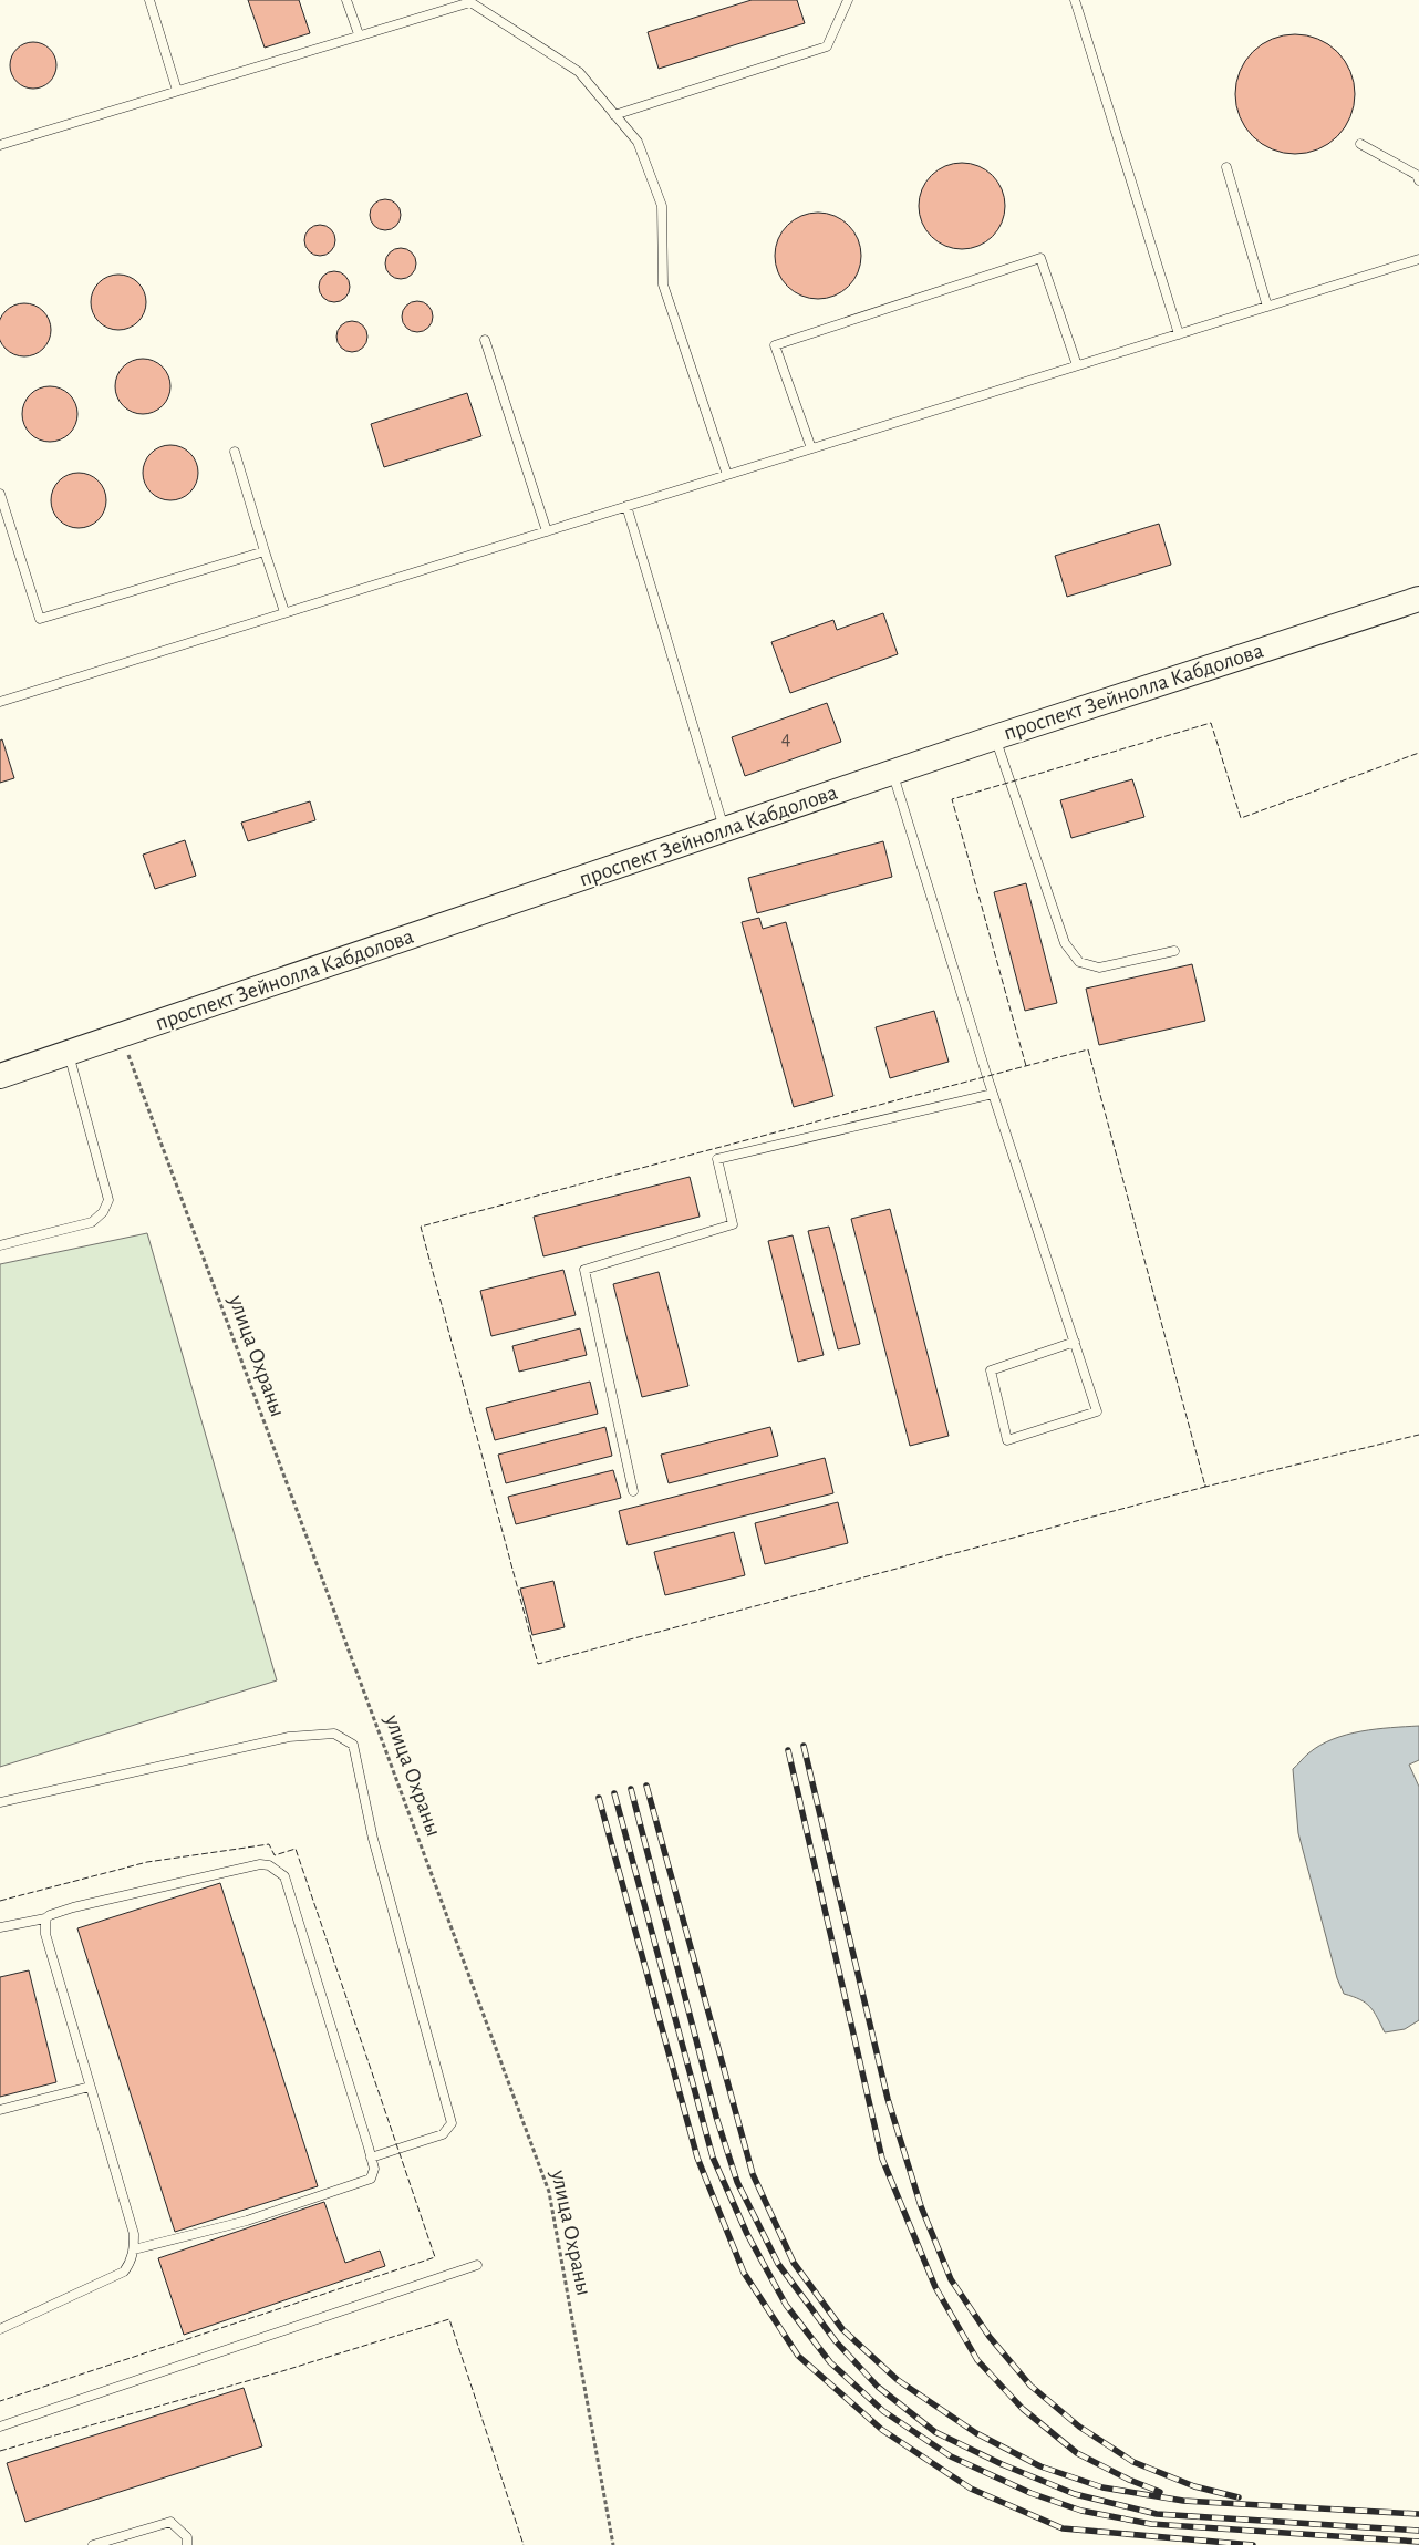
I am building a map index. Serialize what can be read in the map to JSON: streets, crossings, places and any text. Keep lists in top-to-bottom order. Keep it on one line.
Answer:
{"streets":{"main road":["проспект Зейнолла Кабдолова"],"path":["улица Охраны"]},"crossings":[["проспект Зейнолла Кабдолова","улица Охраны"]],"house_numbers":["4"]}
